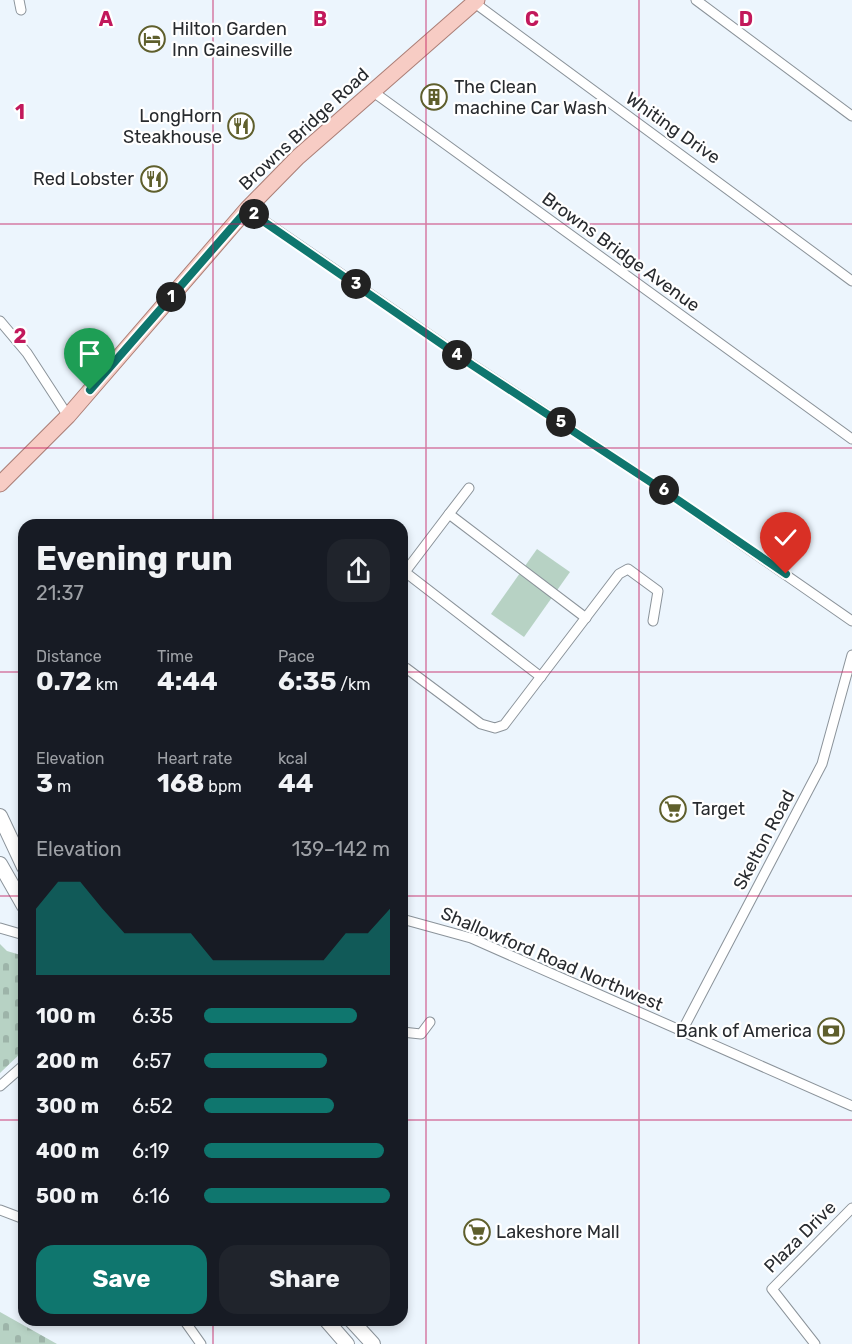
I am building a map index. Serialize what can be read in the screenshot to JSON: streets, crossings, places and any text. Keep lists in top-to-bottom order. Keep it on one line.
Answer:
{"streets":{"main road":["Browns Bridge Road"],"street":["Whiting Drive","Browns Bridge Avenue","Skelton Road","Shallowford Road Northwest","Plaza Drive"]},"crossings":[["Whiting Drive","Browns Bridge Road"],["Browns Bridge Road","Browns Bridge Avenue"],["Skelton Road","Shallowford Road Northwest"]],"places":{"hotel":["Hilton Garden Inn Gainesville"],"building":["The Clean machine Car Wash"],"restaurant":["LongHorn Steakhouse","Red Lobster"],"supermarket":["Target","Lakeshore Mall"],"bank":["Bank of America"]},"page":{"pins":["2","3","1","4","5","6"],"heading":["Evening run","21:37"],"stats":[["Distance","0.72 km"],["Time","4:44"],["Pace","6:35 /km"],["Elevation","3 m"],["Heart rate","168 bpm"],["kcal","44"]],"chart":["Elevation","139–142 m"],"list":[{"name":"100 m","note":"6:35"},{"name":"200 m","note":"6:57"},{"name":"300 m","note":"6:52"},{"name":"400 m","note":"6:19"},{"name":"500 m","note":"6:16"}],"buttons":["Save","Share"]},"grid":{"columns":["A","B","C","D"],"rows":["1","2"]}}
